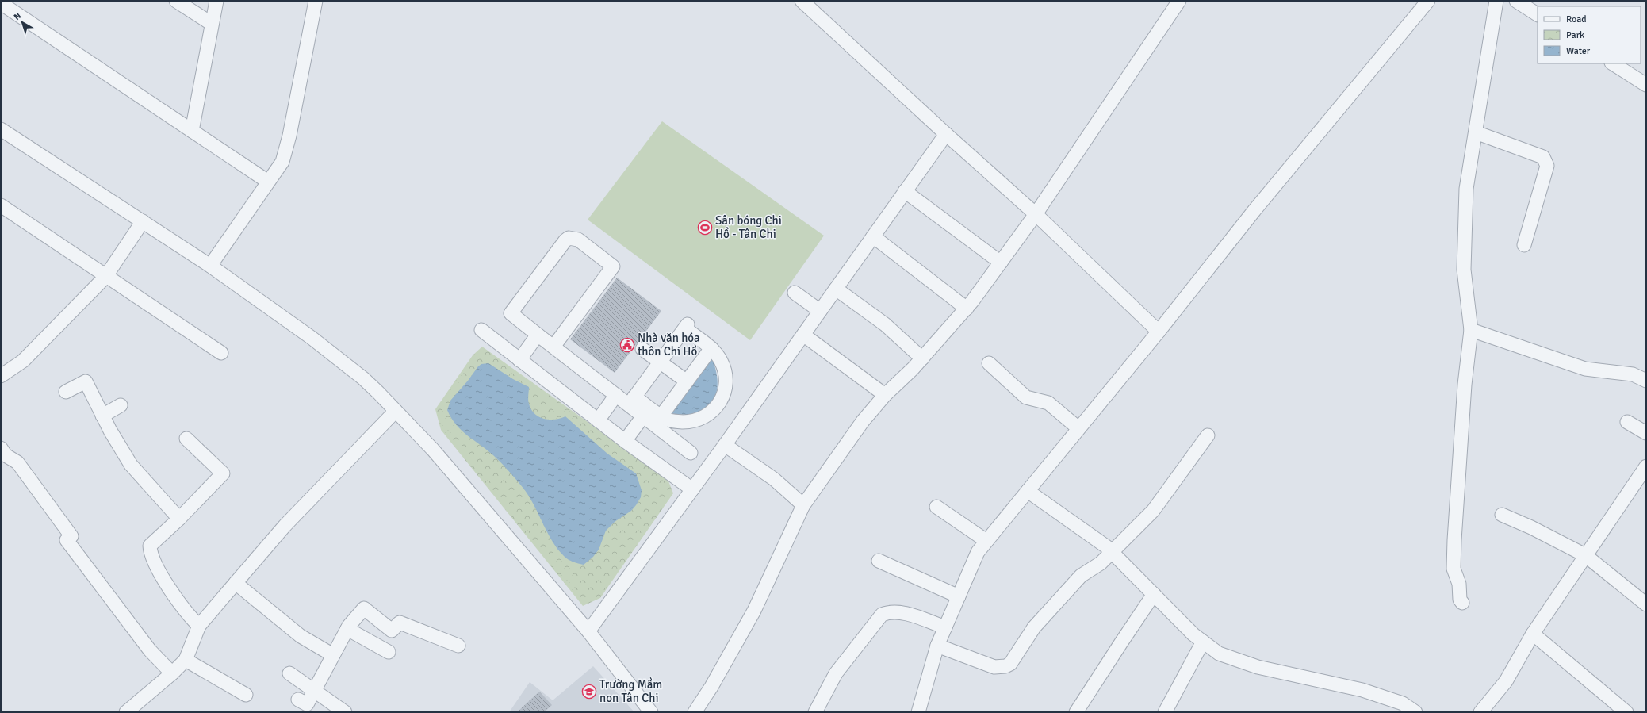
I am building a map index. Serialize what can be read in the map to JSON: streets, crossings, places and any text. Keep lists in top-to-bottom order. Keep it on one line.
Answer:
{"places":{"sports":["Sân bóng Chi Hồ - Tân Chi"],"public building":["Nhà văn hóa thôn Chi Hồ"],"school or university":["Trường Mầm non Tân Chi"]},"legend":["Road","Park","Water"],"north":"top left"}
